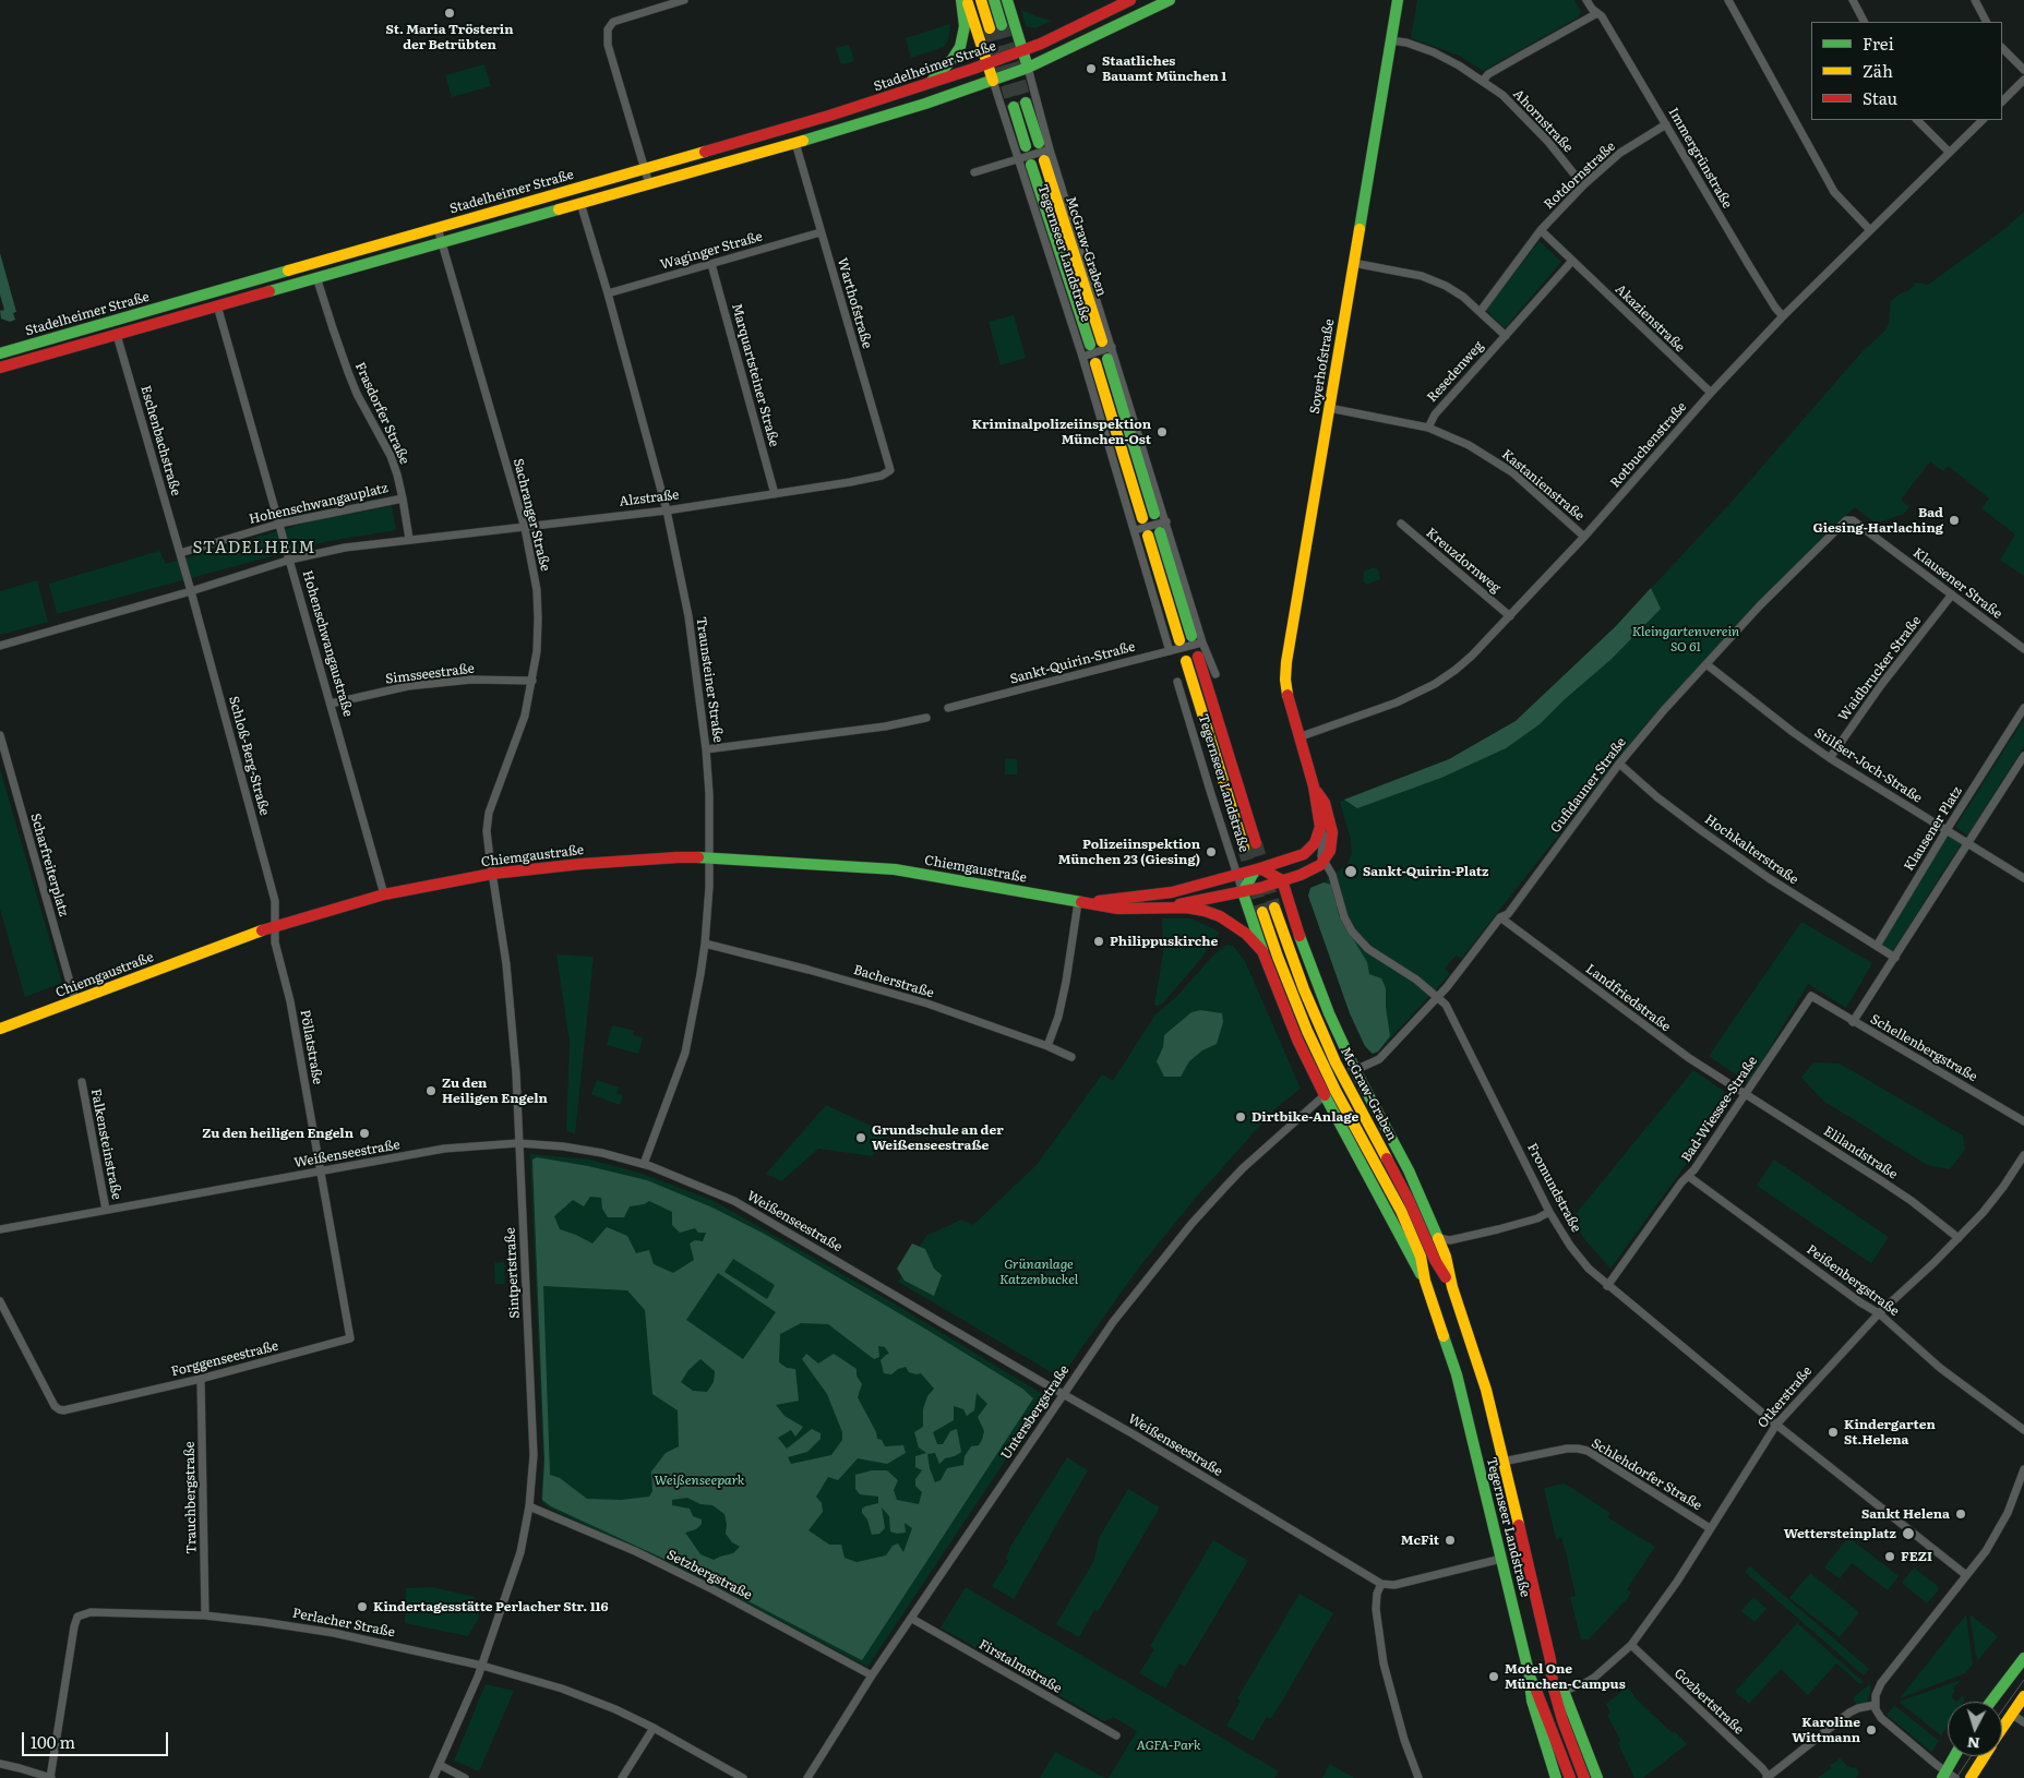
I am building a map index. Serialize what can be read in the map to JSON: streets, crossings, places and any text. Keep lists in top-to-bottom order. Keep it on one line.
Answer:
{"streets":{"main road":["Stadelheimer Straße","McGraw-Graben","Tegernseer Landstraße","Soyerhofstraße","Chiemgaustraße"],"street":["Ahornstraße","Immergrünstraße","Rotdornstraße","Waginger Straße","Warthofstraße","Akazienstraße","Resedenweg","Marquartsteiner Straße","Frasdorfer Straße","Eschenbachstraße","Rotbuchenstraße","Kastanienstraße","Alzstraße","Hohenschwangauplatz","Sachranger Straße","Kreuzdornweg","Klausener Straße","Hohenschwangaustraße","Sankt-Quirin-Straße","Waidbrucker Straße","Simsseestraße","Traunsteiner Straße","Schloß-Berg-Straße","Stilfser-Joch-Straße","Gufidauner Straße","Klausener Platz","Hochkalterstraße","Scharfreiterplatz","Bacherstraße","Landfriedstraße","Pöllatstraße","Schellenbergstraße","Bad-Wiessee-Straße","Falkensteinstraße","Elilandstraße","Weißenseestraße","Fromundstraße","Sintpertstraße","Peißenbergstraße","Forggenseestraße","Otkerstraße","Untersbergstraße","Schlehdorfer Straße","Trauchbergstraße","Setzbergstraße","Perlacher Straße","Firstalmstraße","Gozbertstraße"]},"crossings":[["Stadelheimer Straße","Tegernseer Landstraße"],["Stadelheimer Straße","Warthofstraße"],["Stadelheimer Straße","Frasdorfer Straße"],["Stadelheimer Straße","Eschenbachstraße"],["Stadelheimer Straße","Sachranger Straße"],["Stadelheimer Straße","Hohenschwangaustraße"],["Stadelheimer Straße","Traunsteiner Straße"],["Ahornstraße","Rotdornstraße"],["Ahornstraße","Soyerhofstraße"],["Immergrünstraße","Rotdornstraße"],["Immergrünstraße","Rotbuchenstraße"],["Rotdornstraße","Akazienstraße"],["McGraw-Graben","Tegernseer Landstraße"],["Waginger Straße","Warthofstraße"],["Waginger Straße","Marquartsteiner Straße"],["Waginger Straße","Traunsteiner Straße"],["Tegernseer Landstraße","Sankt-Quirin-Straße"],["Tegernseer Landstraße","Chiemgaustraße"],["Tegernseer Landstraße","Schlehdorfer Straße"],["Warthofstraße","Alzstraße"],["Akazienstraße","Resedenweg"],["Akazienstraße","Rotbuchenstraße"],["Soyerhofstraße","Rotbuchenstraße"],["Soyerhofstraße","Kastanienstraße"],["Resedenweg","Kastanienstraße"],["Marquartsteiner Straße","Alzstraße"],["Frasdorfer Straße","Hohenschwangauplatz"],["Eschenbachstraße","Hohenschwangauplatz"],["Rotbuchenstraße","Kastanienstraße"],["Rotbuchenstraße","Kreuzdornweg"],["Alzstraße","Hohenschwangauplatz"],["Alzstraße","Sachranger Straße"],["Alzstraße","Traunsteiner Straße"],["Hohenschwangauplatz","Hohenschwangaustraße"],["Sachranger Straße","Simsseestraße"],["Sachranger Straße","Chiemgaustraße"],["Sachranger Straße","Sintpertstraße"],["Klausener Straße","Waidbrucker Straße"],["Klausener Straße","Gufidauner Straße"],["Hohenschwangaustraße","Simsseestraße"],["Hohenschwangaustraße","Chiemgaustraße"],["Waidbrucker Straße","Stilfser-Joch-Straße"],["Traunsteiner Straße","Chiemgaustraße"],["Traunsteiner Straße","Bacherstraße"],["Traunsteiner Straße","Weißenseestraße"],["Schloß-Berg-Straße","Chiemgaustraße"],["Schloß-Berg-Straße","Pöllatstraße"],["Stilfser-Joch-Straße","Gufidauner Straße"],["Stilfser-Joch-Straße","Klausener Platz"],["Gufidauner Straße","Hochkalterstraße"],["Gufidauner Straße","Landfriedstraße"],["Gufidauner Straße","Fromundstraße"],["Klausener Platz","Hochkalterstraße"],["Chiemgaustraße","Scharfreiterplatz"],["Chiemgaustraße","Pöllatstraße"],["Chiemgaustraße","Sintpertstraße"],["Landfriedstraße","Bad-Wiessee-Straße"],["Landfriedstraße","Elilandstraße"],["Pöllatstraße","Weißenseestraße"],["Pöllatstraße","Forggenseestraße"],["Schellenbergstraße","Bad-Wiessee-Straße"],["Bad-Wiessee-Straße","Elilandstraße"],["Bad-Wiessee-Straße","Fromundstraße"],["Bad-Wiessee-Straße","Peißenbergstraße"],["Falkensteinstraße","Weißenseestraße"],["Elilandstraße","Otkerstraße"],["Weißenseestraße","Sintpertstraße"],["Weißenseestraße","Forggenseestraße"],["Weißenseestraße","Untersbergstraße"],["Fromundstraße","Otkerstraße"],["Sintpertstraße","Setzbergstraße"],["Sintpertstraße","Perlacher Straße"],["Peißenbergstraße","Otkerstraße"],["Forggenseestraße","Trauchbergstraße"],["Otkerstraße","Schlehdorfer Straße"],["Otkerstraße","Gozbertstraße"],["Untersbergstraße","Setzbergstraße"],["Untersbergstraße","Firstalmstraße"],["Trauchbergstraße","Perlacher Straße"]],"districts":["STADELHEIM"],"parks":["Kleingartenverein SO 61","Grünanlage Katzenbuckel","Weißenseepark","AGFA-Park"],"places":["St. Maria Trösterin der Betrübten","Staatliches Bauamt München 1","Kriminalpolizeiinspektion München-Ost","Bad Giesing-Harlaching","Polizeiinspektion München 23 (Giesing)","Sankt-Quirin-Platz","Philippuskirche","Zu den Heiligen Engeln","Dirtbike-Anlage","Zu den heiligen Engeln","Grundschule an der Weißenseestraße","Kindergarten St.Helena","Sankt Helena","Wettersteinplatz","McFit","FEZI","Kindertagesstätte Perlacher Str. 116","Motel One München-Campus","Karoline Wittmann"],"legend":["Frei","Zäh","Stau"],"scale_bar":"100 m","north":"bottom"}
